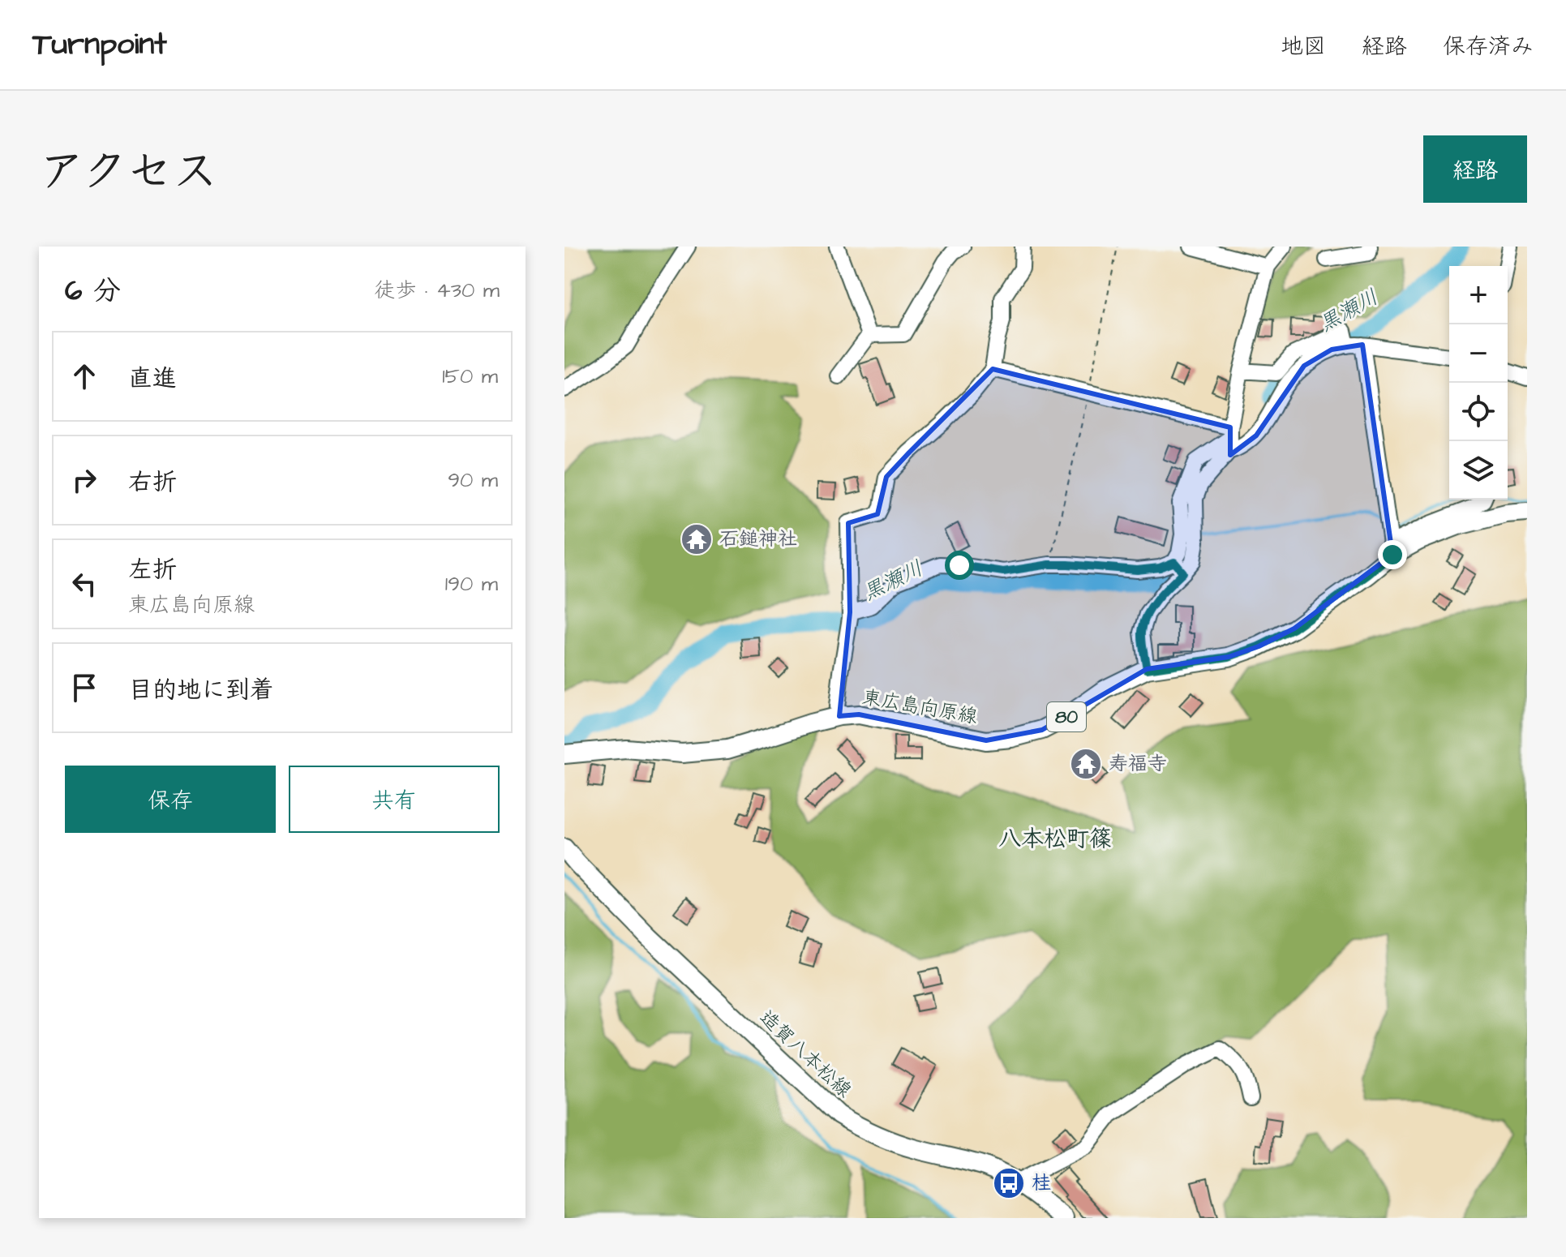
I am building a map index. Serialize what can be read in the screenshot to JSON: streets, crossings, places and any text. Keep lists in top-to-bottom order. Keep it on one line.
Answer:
{"streets":{"main road":["東広島向原線","80","造賀八本松線"]},"districts":["八本松町篠"],"water":["黒瀬川"],"places":{"temple":["石鎚神社","寿福寺"],"bus stop":["桂"]},"page":{"header":"Turnpoint","nav":["地図","経路","保存済み"],"title":"アクセス","buttons":["経路",["保存","共有"]],"heading":["6 分","徒歩 · 430 m"],"map_buttons":["+","−"],"list":[["直進","150 m"],["右折","90 m"],["左折","東広島向原線","190 m"],"目的地に到着"]}}
